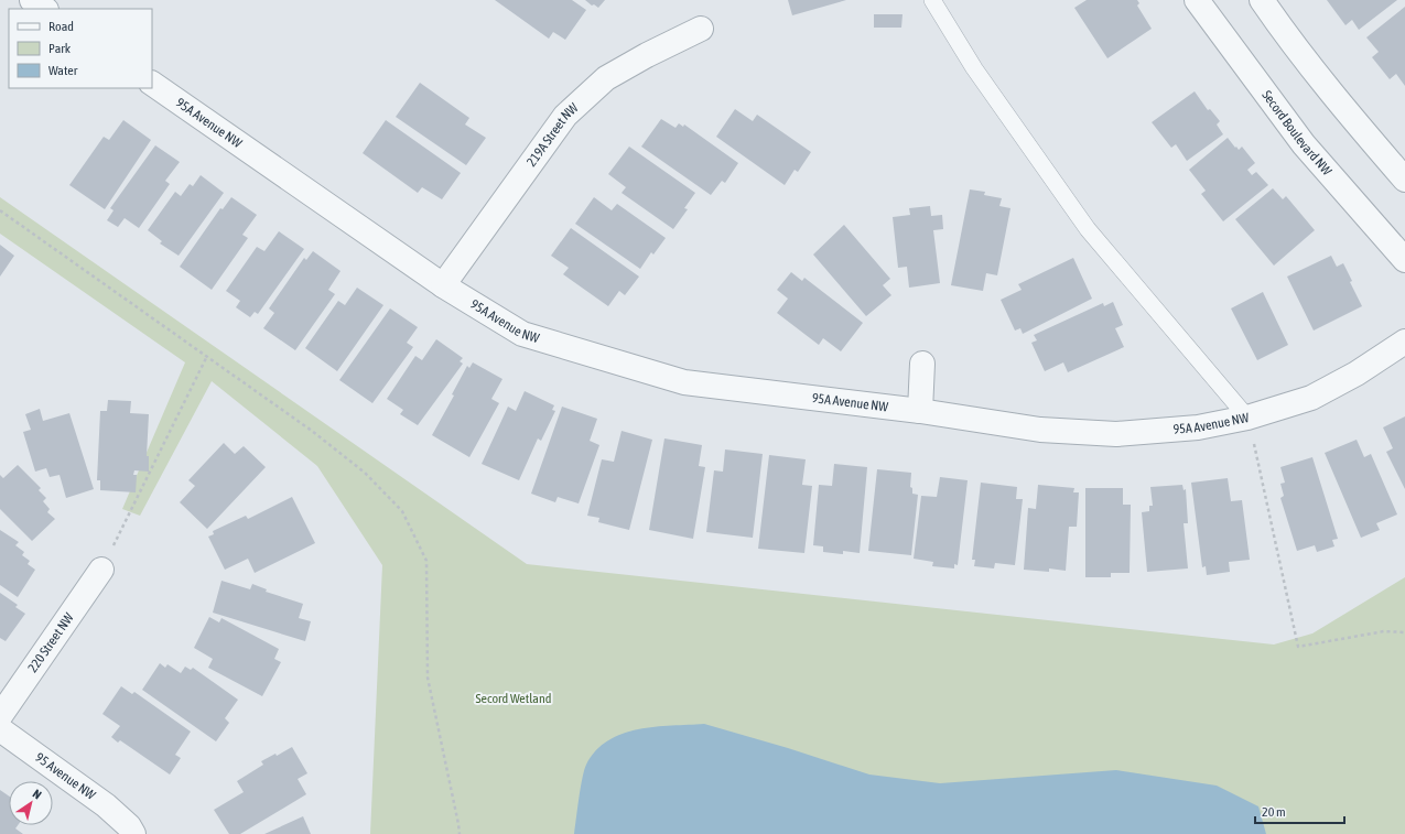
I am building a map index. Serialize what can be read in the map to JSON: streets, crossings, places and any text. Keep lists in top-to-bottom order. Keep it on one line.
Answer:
{"streets":{"street":["95A Avenue NW","Secord Boulevard NW","219A Street NW","220 Street NW","95 Avenue NW"]},"crossings":[["95A Avenue NW","219A Street NW"]],"parks":["Secord Wetland"],"legend":["Road","Park","Water"],"scale_bar":"20 m","north":"top right"}
